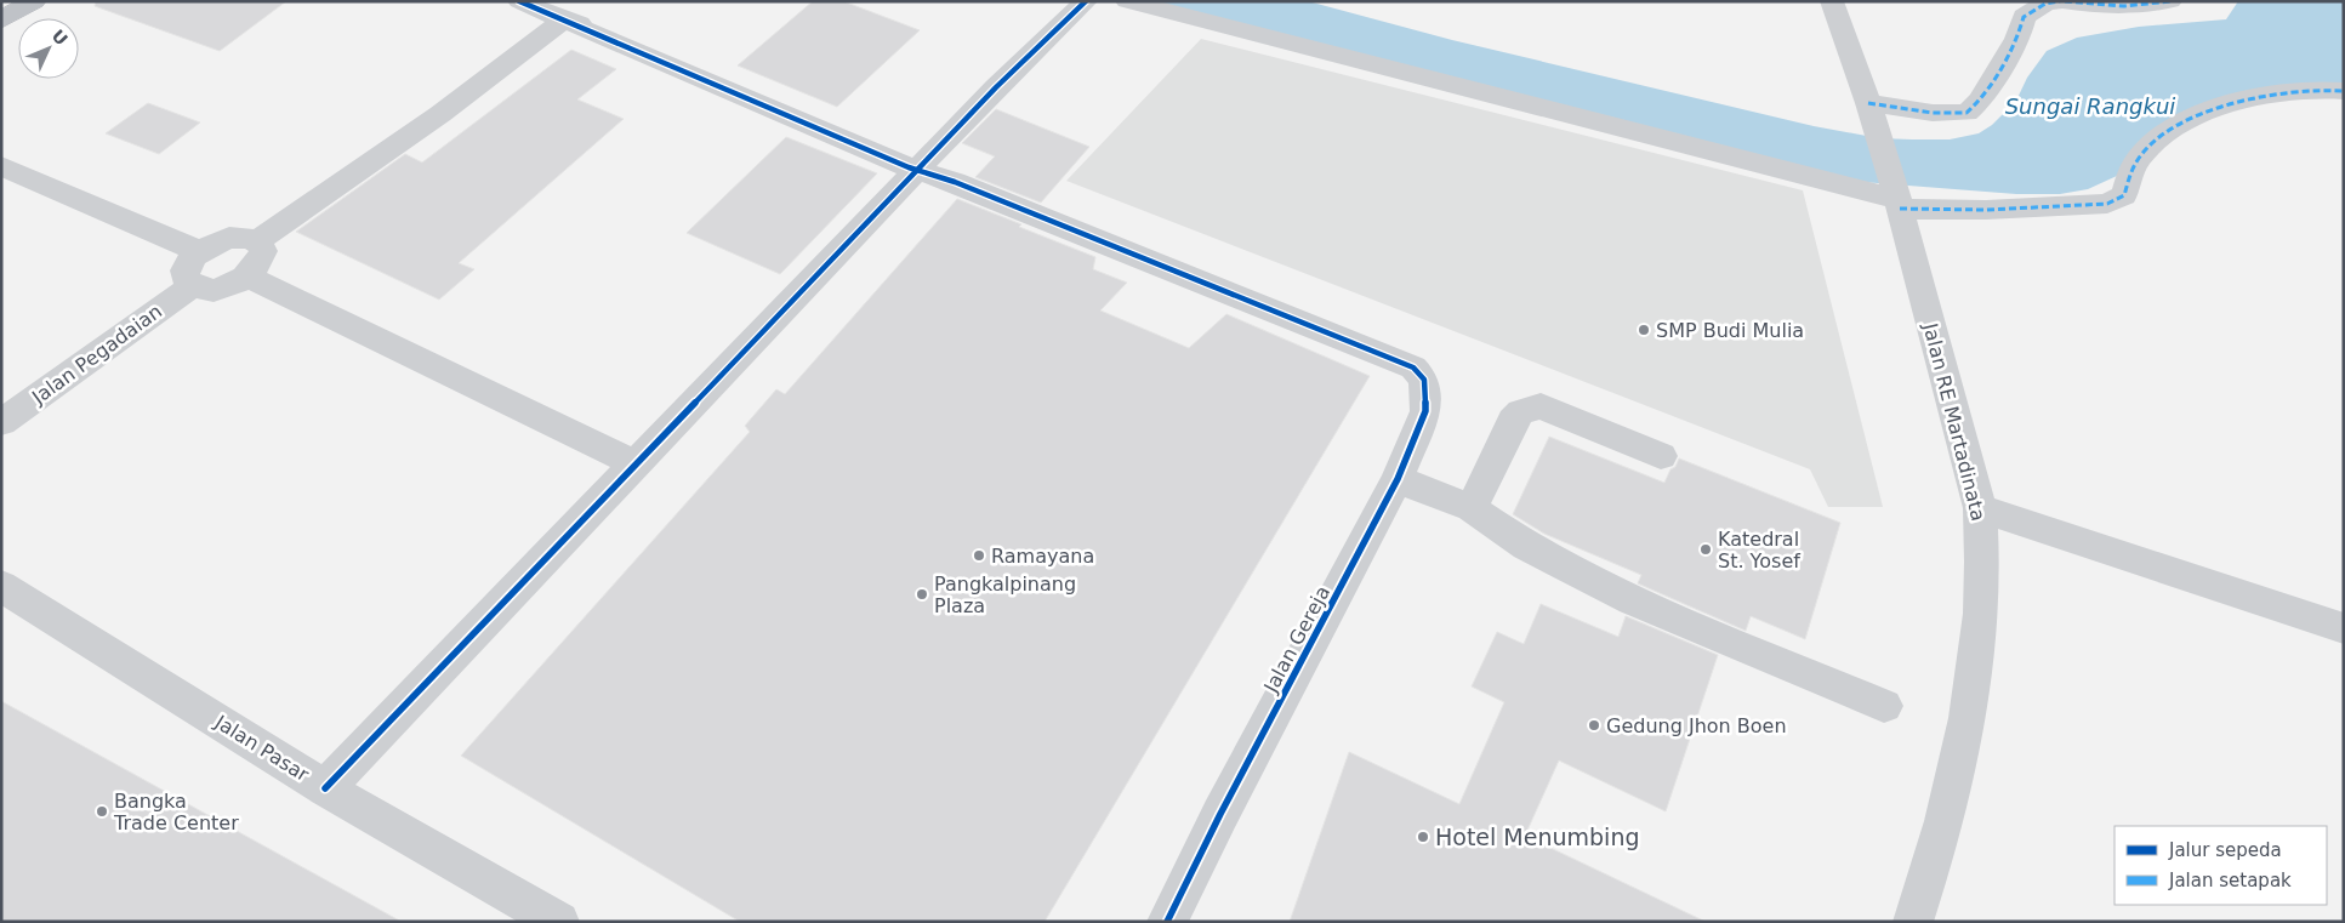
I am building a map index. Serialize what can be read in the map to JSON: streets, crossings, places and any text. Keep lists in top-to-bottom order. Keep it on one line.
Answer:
{"streets":{"street":["Jalan Pegadaian","Jalan RE Martadinata","Jalan Gereja","Jalan Pasar"]},"water":["Sungai Rangkui"],"places":["SMP Budi Mulia","Katedral St. Yosef","Ramayana","Pangkalpinang Plaza","Gedung Jhon Boen","Bangka Trade Center","Hotel Menumbing"],"legend":["Jalur sepeda","Jalan setapak"],"north":"top right"}
